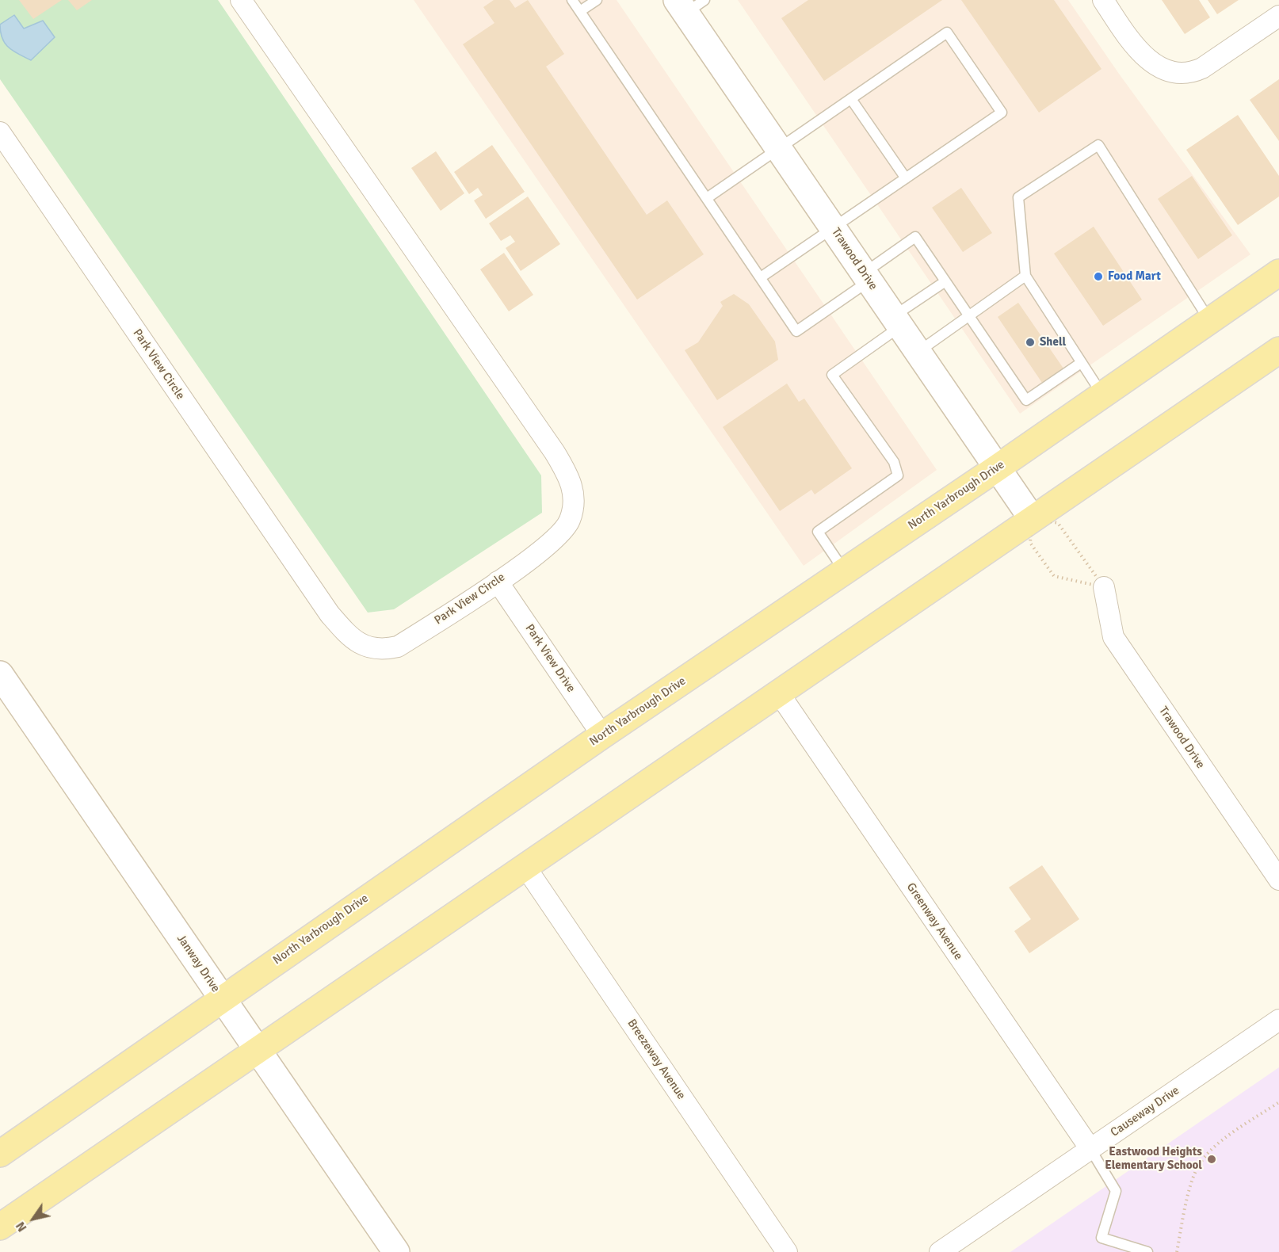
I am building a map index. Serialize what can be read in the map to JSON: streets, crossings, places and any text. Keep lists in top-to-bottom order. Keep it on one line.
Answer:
{"streets":{"main road":["North Yarbrough Drive"],"street":["Trawood Drive","Park View Circle","Park View Drive","Greenway Avenue","Janway Drive","Breezeway Avenue","Causeway Drive"]},"crossings":[["Trawood Drive","North Yarbrough Drive"],["Park View Circle","Park View Drive"],["North Yarbrough Drive","Park View Drive"],["North Yarbrough Drive","Janway Drive"],["Greenway Avenue","Causeway Drive"]],"places":["Food Mart","Shell","Eastwood Heights Elementary School"],"north":"bottom left"}
